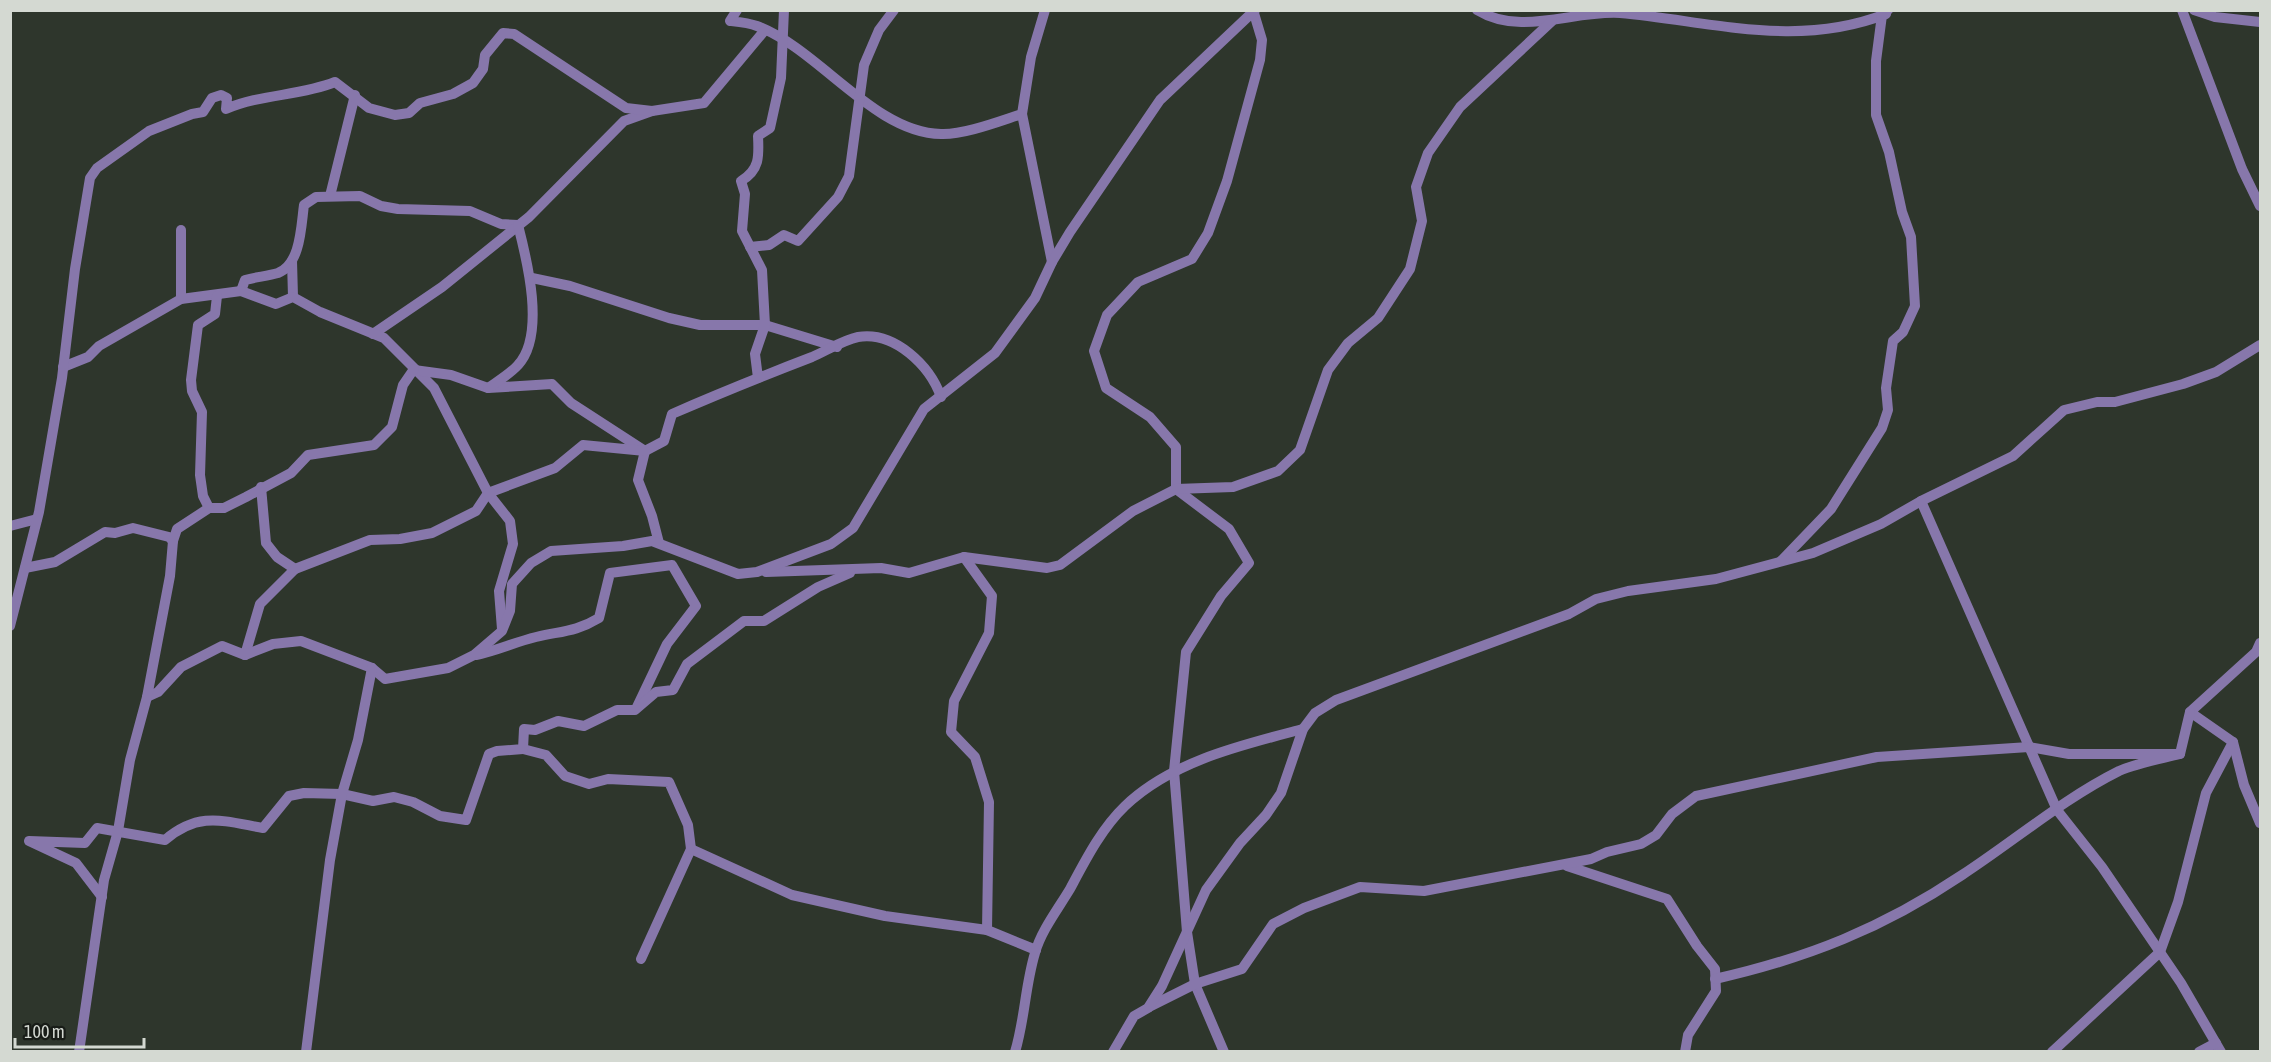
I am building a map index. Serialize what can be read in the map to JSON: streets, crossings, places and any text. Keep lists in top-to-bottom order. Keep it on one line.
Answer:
{"scale_bar":"100 m"}
